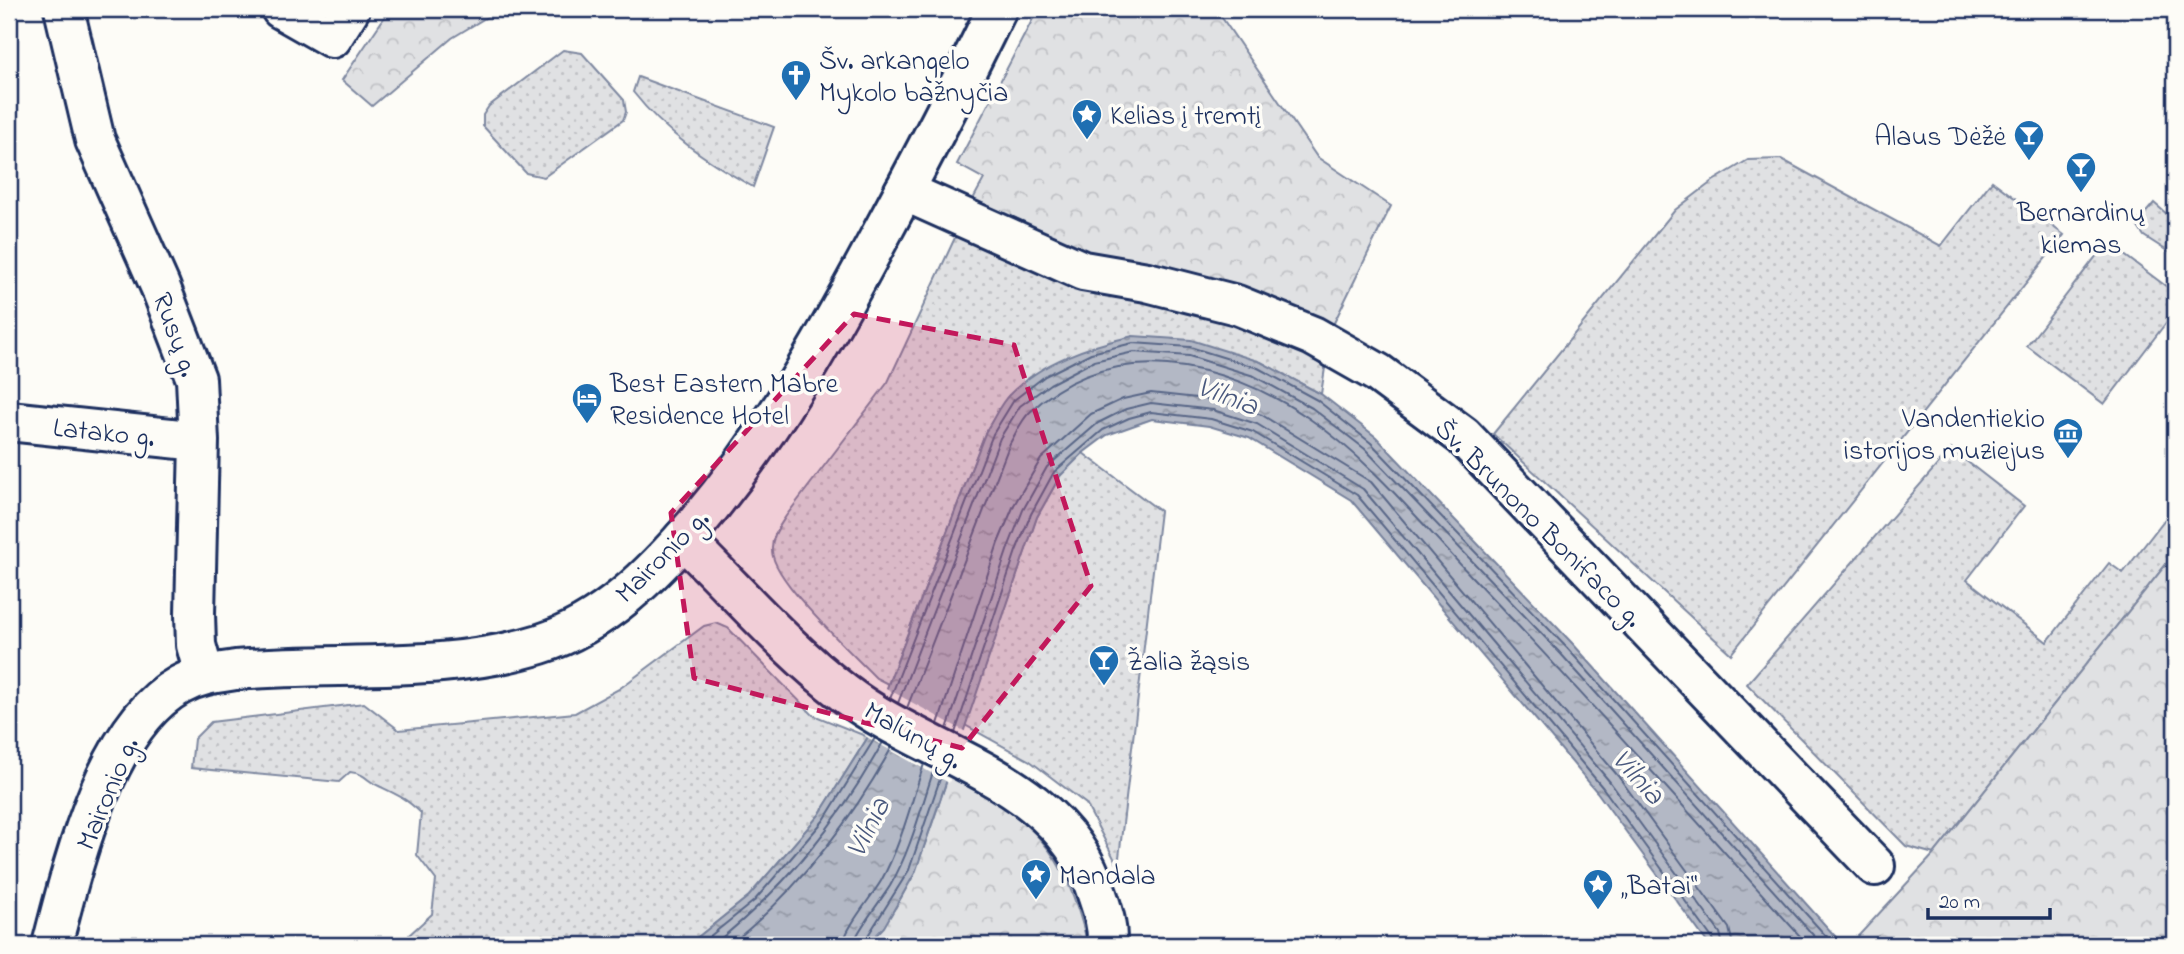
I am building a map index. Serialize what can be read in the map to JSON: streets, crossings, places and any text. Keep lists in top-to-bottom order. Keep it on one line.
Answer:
{"streets":{"street":["Rusų g.","Latako g.","Šv. Brunono Bonifaco g.","Maironio g.","Malūnų g."]},"crossings":[["Rusų g.","Latako g."],["Rusų g.","Maironio g."],["Šv. Brunono Bonifaco g.","Maironio g."],["Maironio g.","Malūnų g."]],"water":["Vilnia"],"places":{"church":["Šv. arkangelo Mykolo bažnyčia"],"place":["Kelias į tremtį","Mandala","„Batai“"],"bar":["Alaus Dėžė","Bernardinų kiemas","Žalia žąsis"],"hotel":["Best Eastern Mabre Residence Hotel"],"museum":["Vandentiekio istorijos muziejus"]},"scale_bar":"20 m"}
